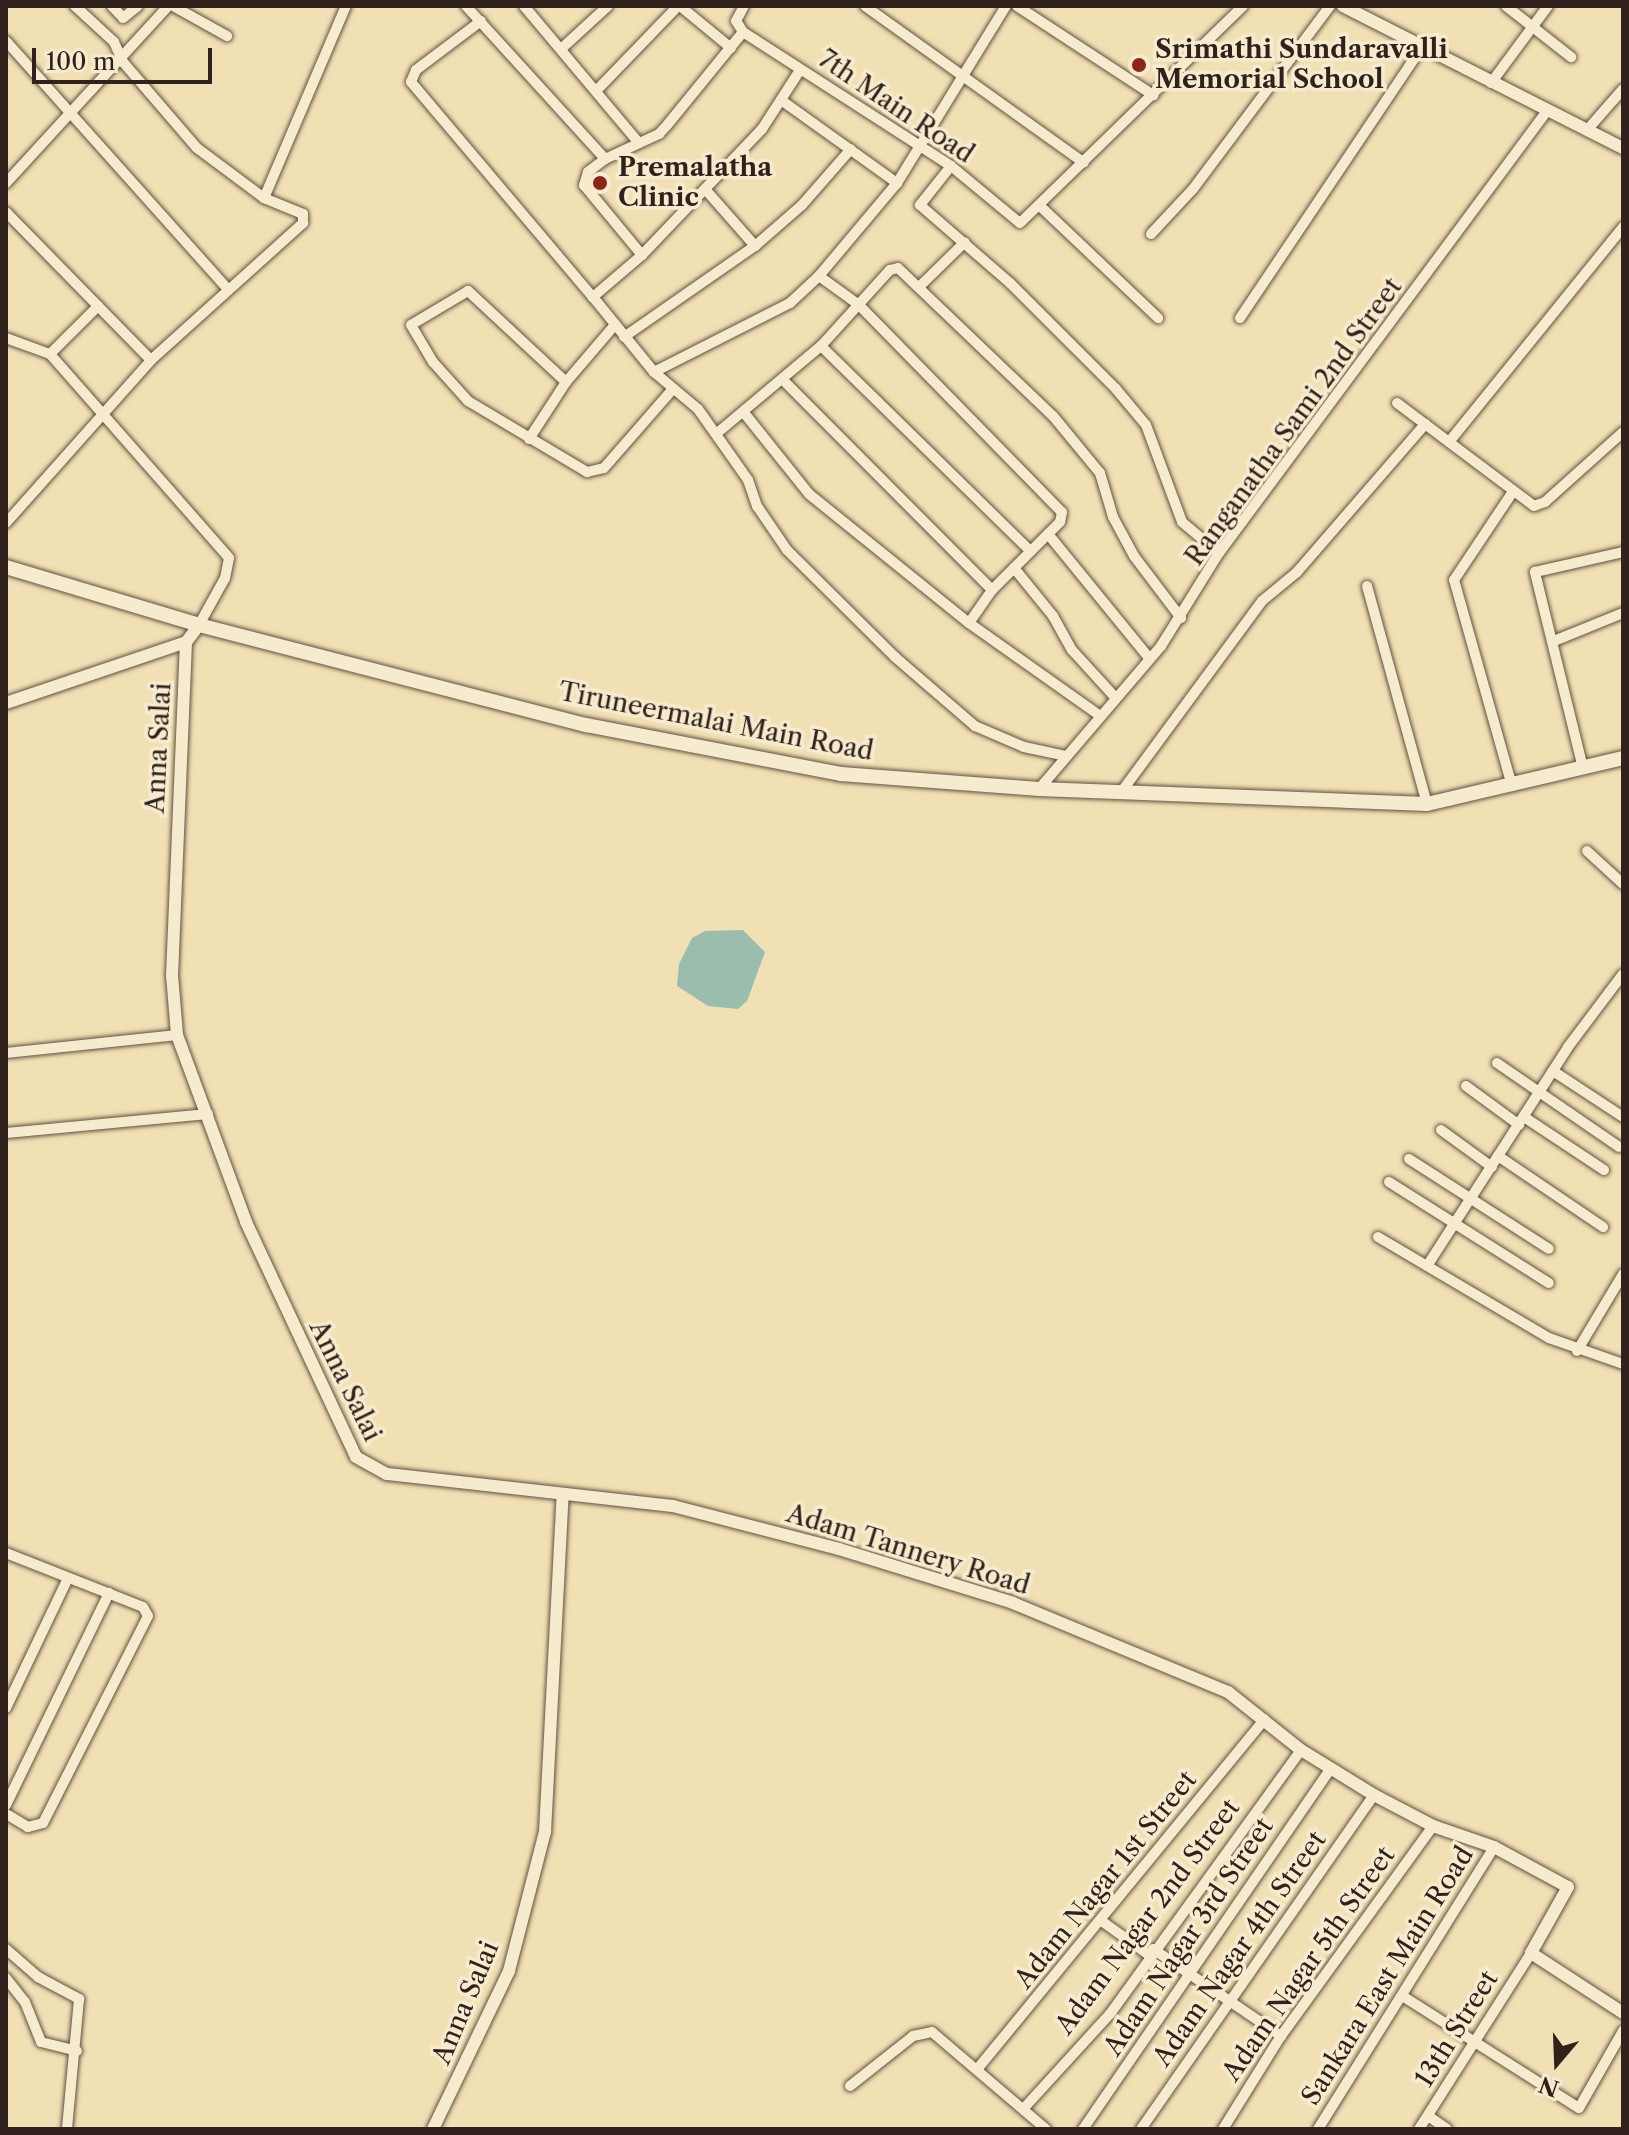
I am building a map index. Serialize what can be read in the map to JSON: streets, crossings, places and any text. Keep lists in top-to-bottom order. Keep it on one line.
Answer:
{"streets":{"main road":["Tiruneermalai Main Road"],"street":["7th Main Road","Ranganatha Sami 2nd Street","Anna Salai","Adam Tannery Road","Adam Nagar 1st Street","Adam Nagar 2nd Street","Adam Nagar 3rd Street","Adam Nagar 4th Street","Adam Nagar 5th Street","Sankara East Main Road","13th Street"]},"crossings":[["Ranganatha Sami 2nd Street","Tiruneermalai Main Road"],["Anna Salai","Adam Tannery Road"],["Adam Tannery Road","Adam Nagar 1st Street"],["Adam Tannery Road","Adam Nagar 2nd Street"],["Adam Tannery Road","Adam Nagar 3rd Street"],["Adam Tannery Road","Adam Nagar 4th Street"],["Adam Tannery Road","Adam Nagar 5th Street"],["Adam Tannery Road","Sankara East Main Road"],["Adam Tannery Road","13th Street"]],"places":["Srimathi Sundaravalli Memorial School","Premalatha Clinic"],"scale_bar":"100 m","north":"bottom"}
